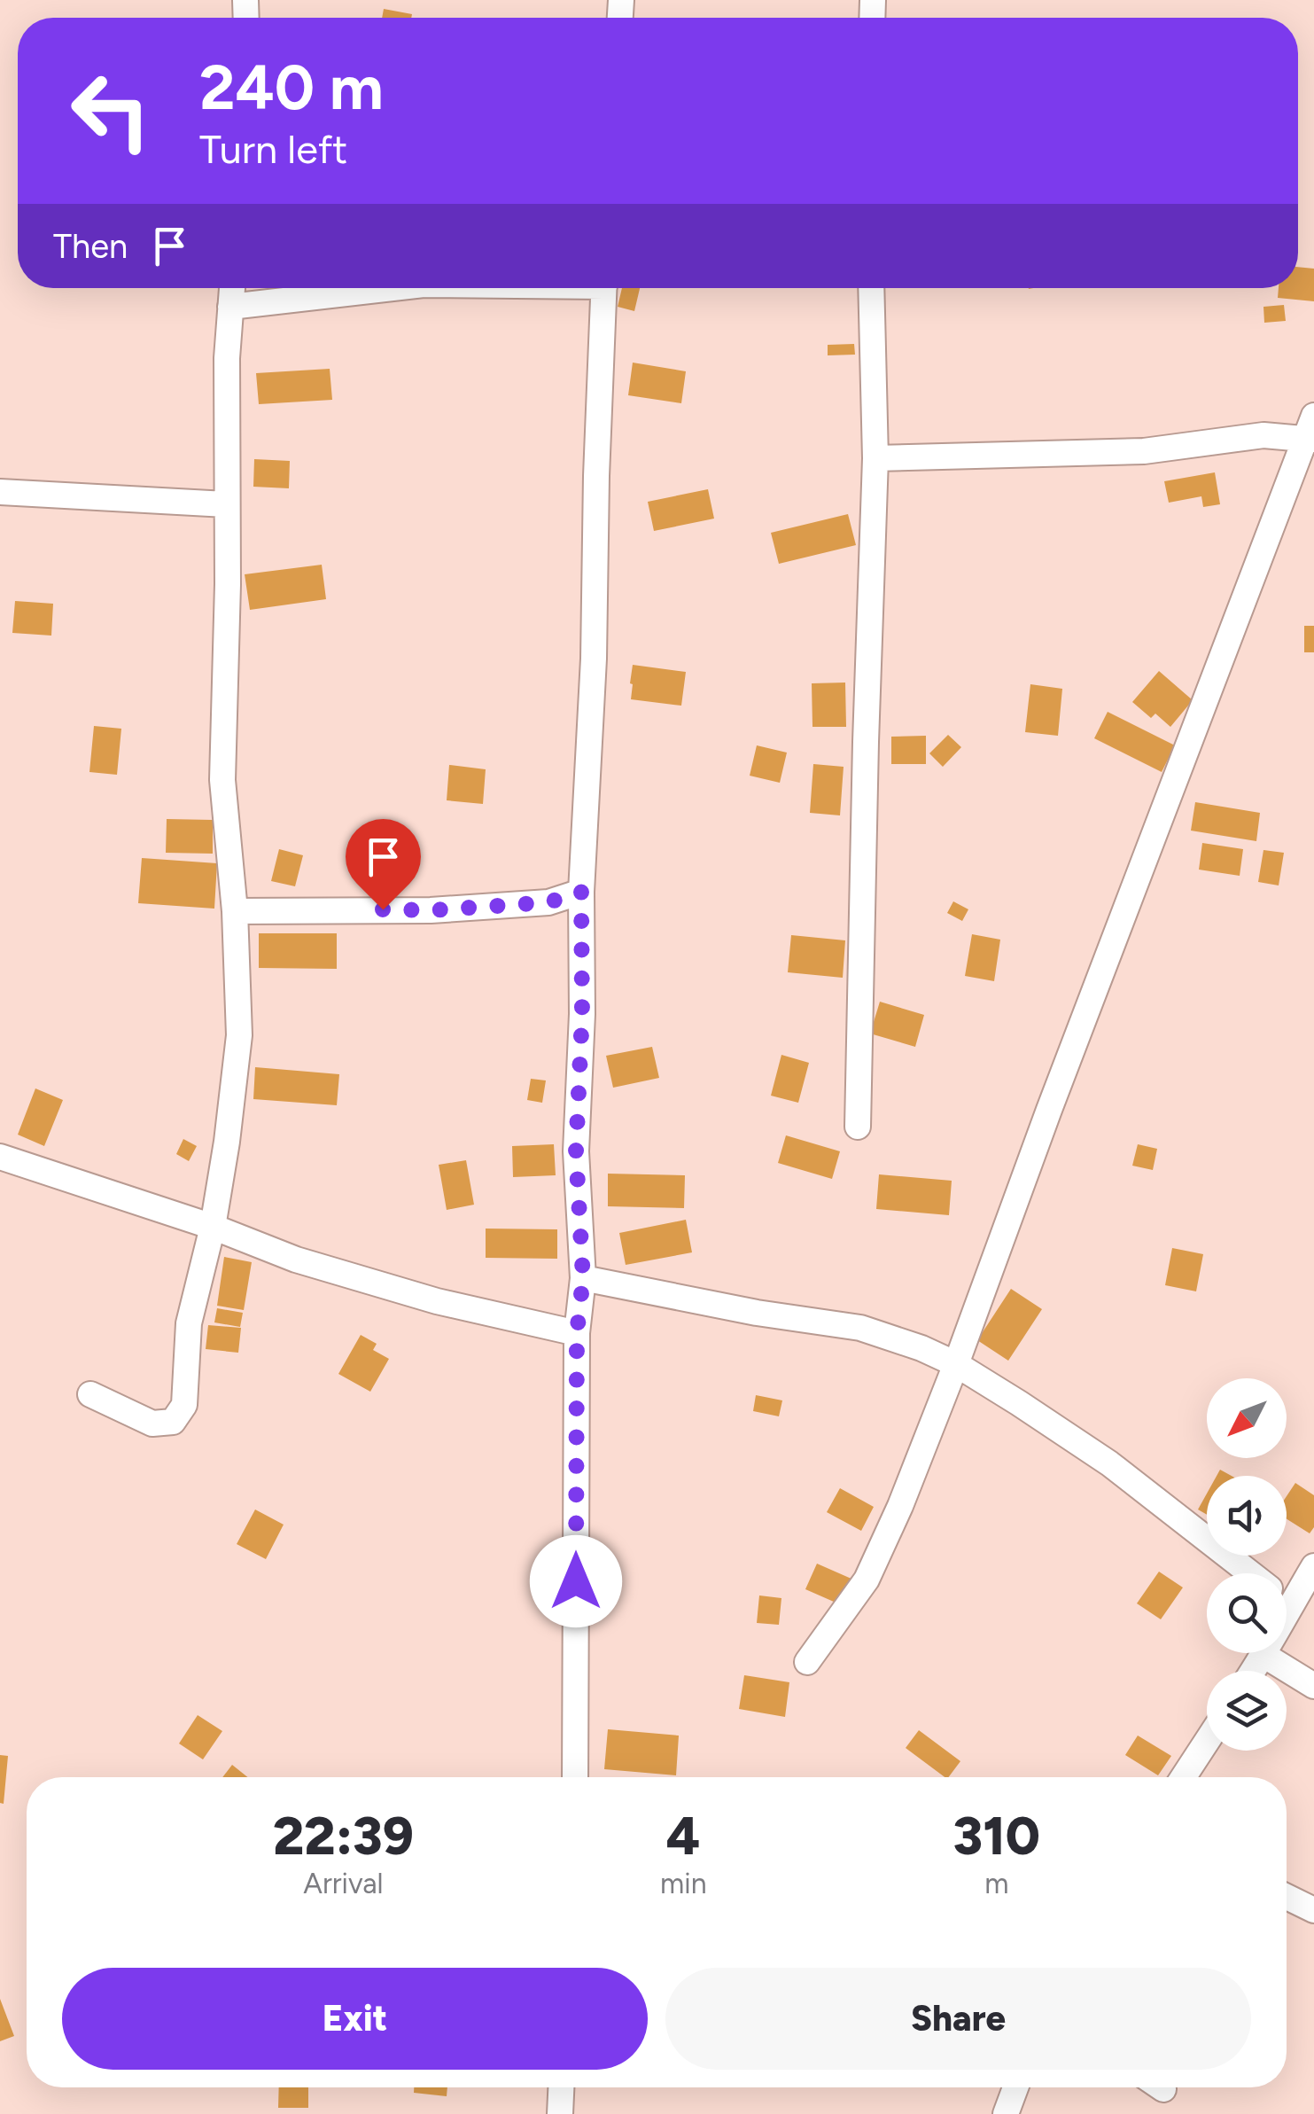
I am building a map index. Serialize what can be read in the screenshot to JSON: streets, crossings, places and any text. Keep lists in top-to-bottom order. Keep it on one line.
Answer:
{"north":"bottom left","page":{"turn":["240 m","Turn left"],"then":"Then","eta":["22:39","Arrival","4","min","310","m"],"buttons":["Exit","Share"]}}
